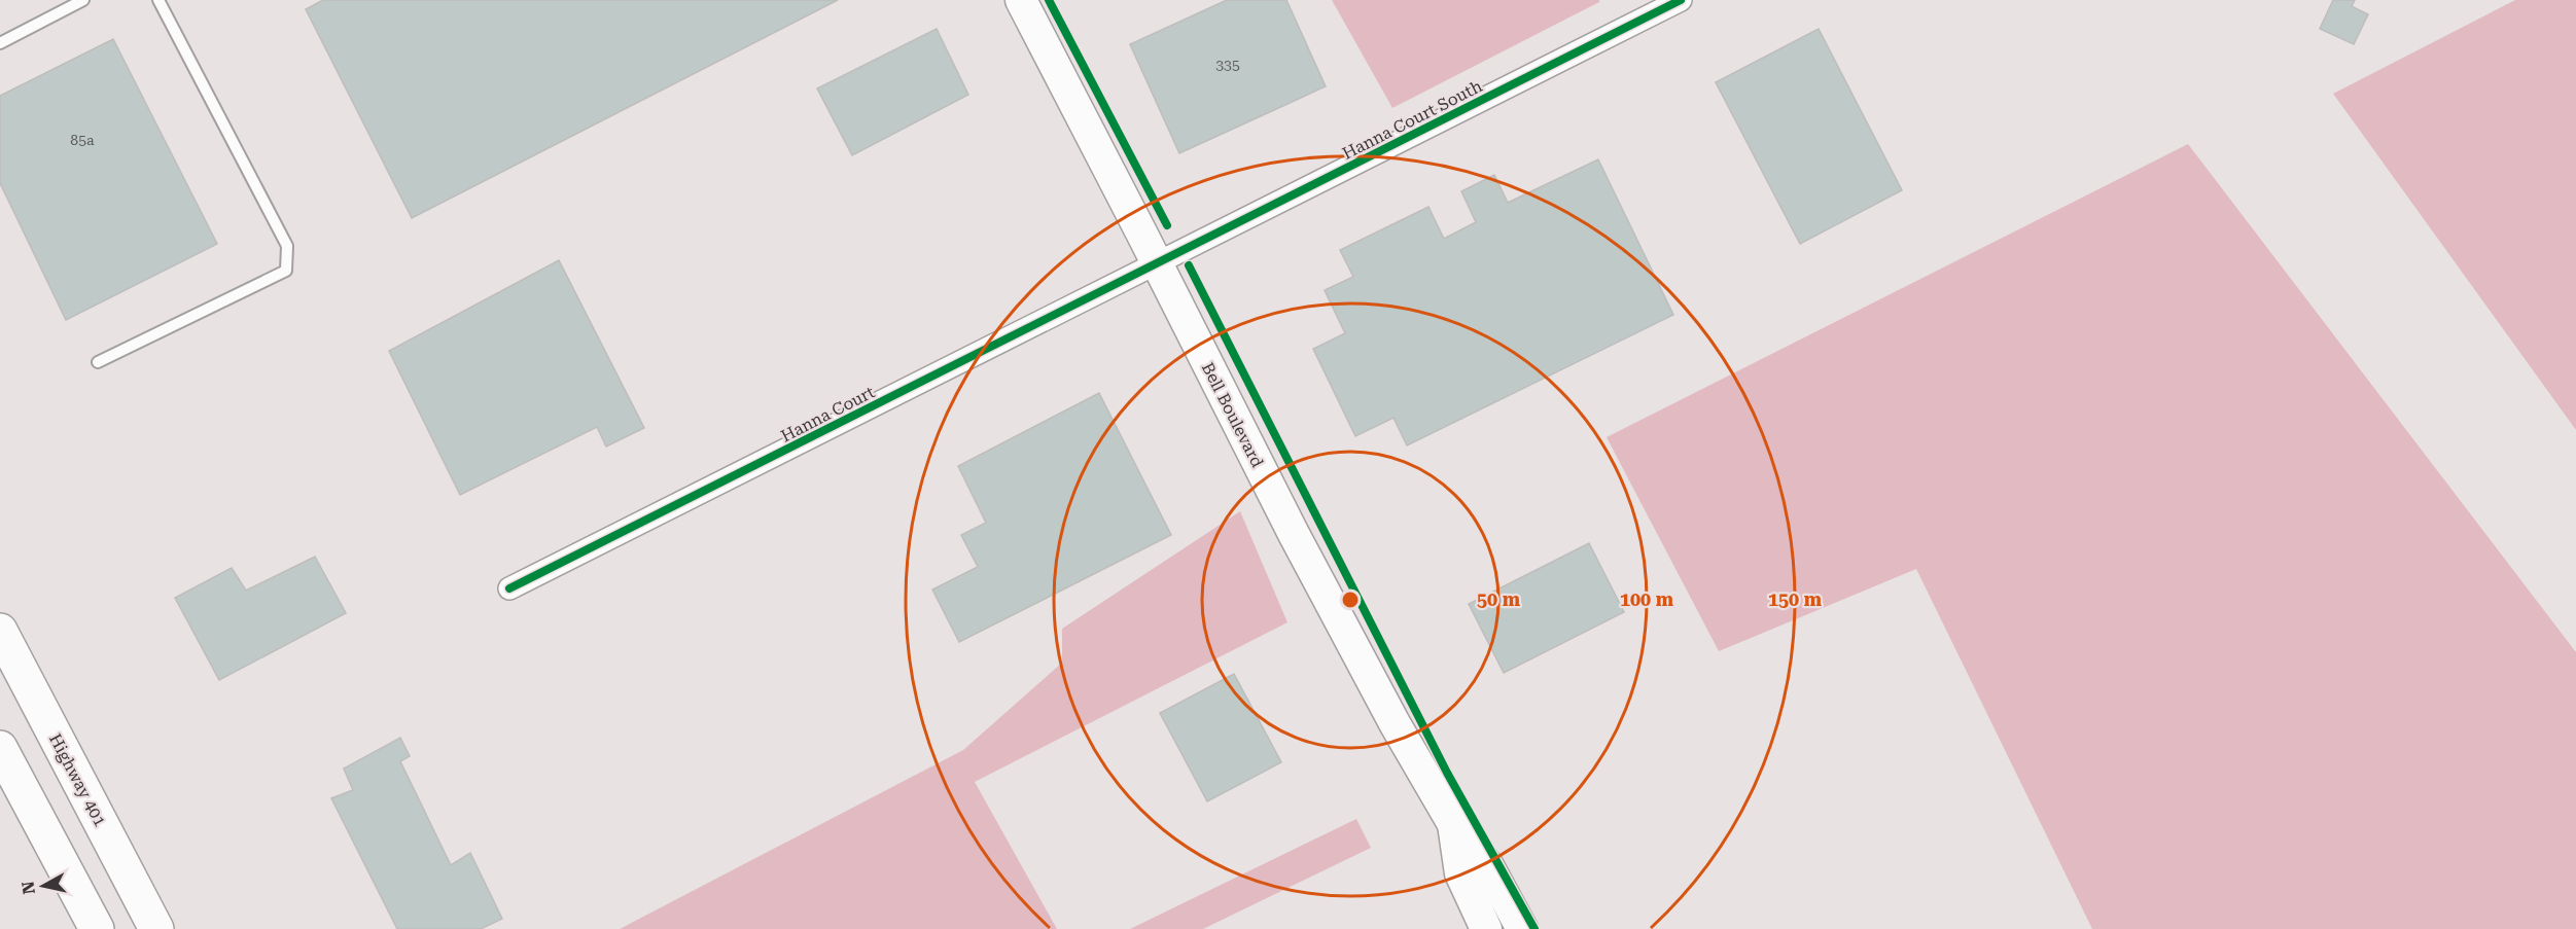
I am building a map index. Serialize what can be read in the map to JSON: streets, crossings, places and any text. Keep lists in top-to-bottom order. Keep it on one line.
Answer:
{"streets":{"highway":["Highway 401"],"main road":["Bell Boulevard"],"street":["Hanna Court South","Hanna Court"]},"crossings":[["Hanna Court South","Hanna Court"],["Hanna Court South","Bell Boulevard"],["Hanna Court","Bell Boulevard"]],"house_numbers":["335","85a"],"north":"left","rings":["50 m","100 m","150 m"]}
